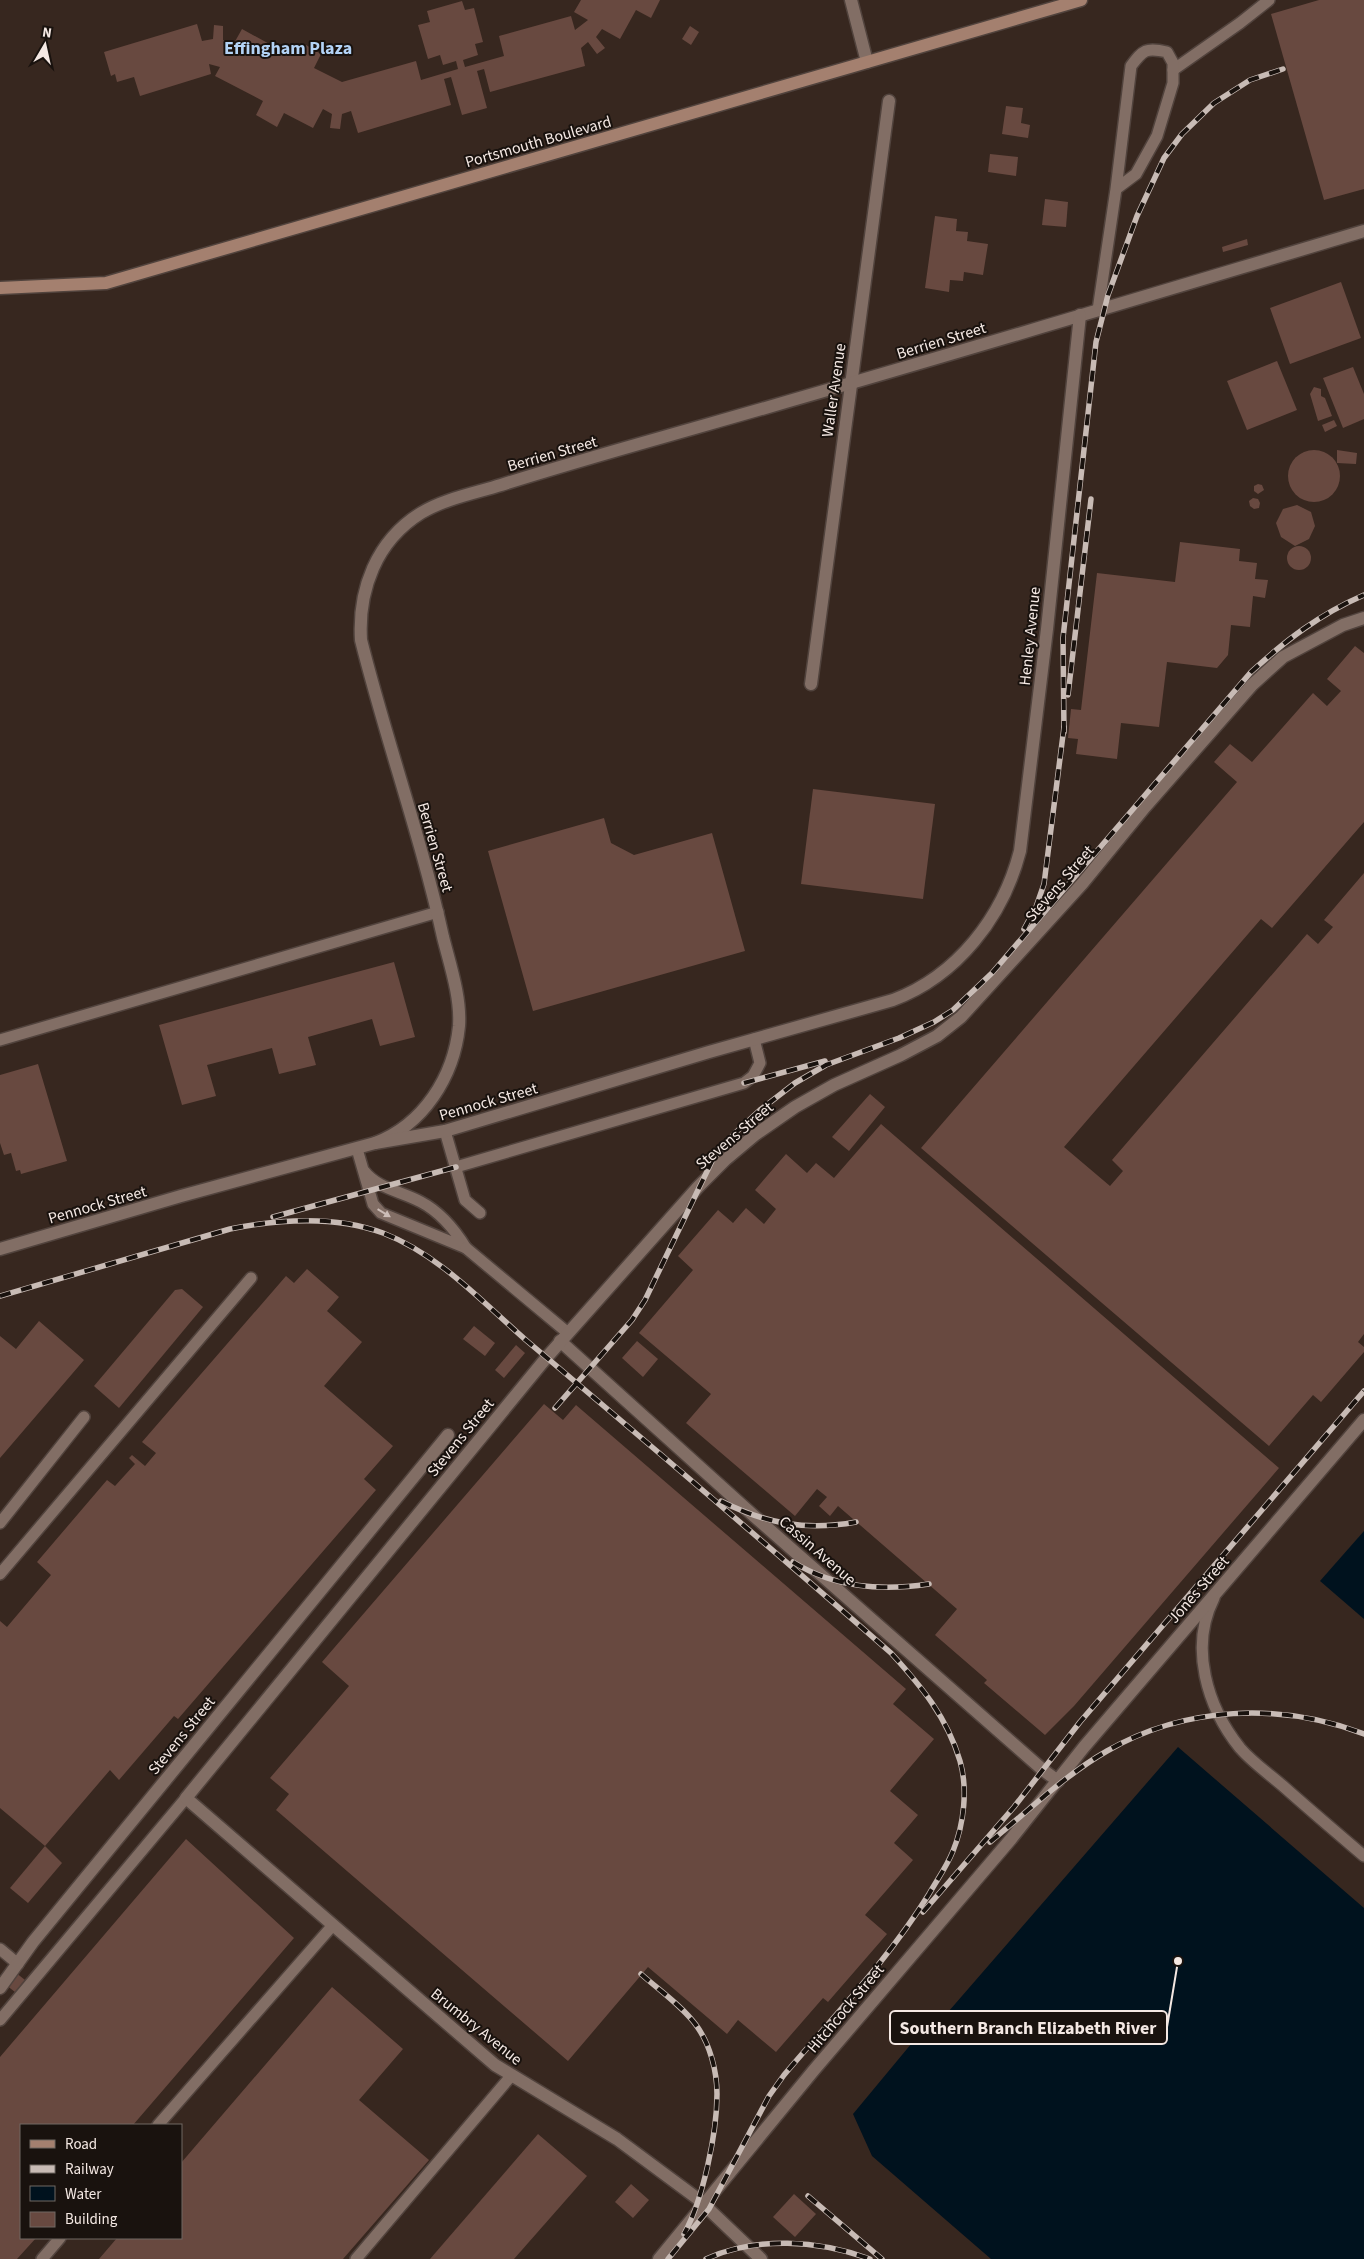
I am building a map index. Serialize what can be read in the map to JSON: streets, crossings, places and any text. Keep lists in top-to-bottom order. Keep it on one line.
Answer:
{"streets":{"main road":["Portsmouth Boulevard"],"street":["Berrien Street","Waller Avenue","Henley Avenue","Stevens Street","Pennock Street","Cassin Avenue","Jones Street","Hitchcock Street","Brumbry Avenue"]},"crossings":[["Berrien Street","Waller Avenue"],["Berrien Street","Henley Avenue"],["Berrien Street","Pennock Street"],["Henley Avenue","Pennock Street"],["Stevens Street","Cassin Avenue"],["Stevens Street","Brumbry Avenue"],["Cassin Avenue","Jones Street"],["Cassin Avenue","Hitchcock Street"],["Jones Street","Hitchcock Street"],["Hitchcock Street","Brumbry Avenue"]],"districts":["Effingham Plaza"],"places":["Southern Branch Elizabeth River"],"legend":["Road","Railway","Water","Building"],"north":"top"}
